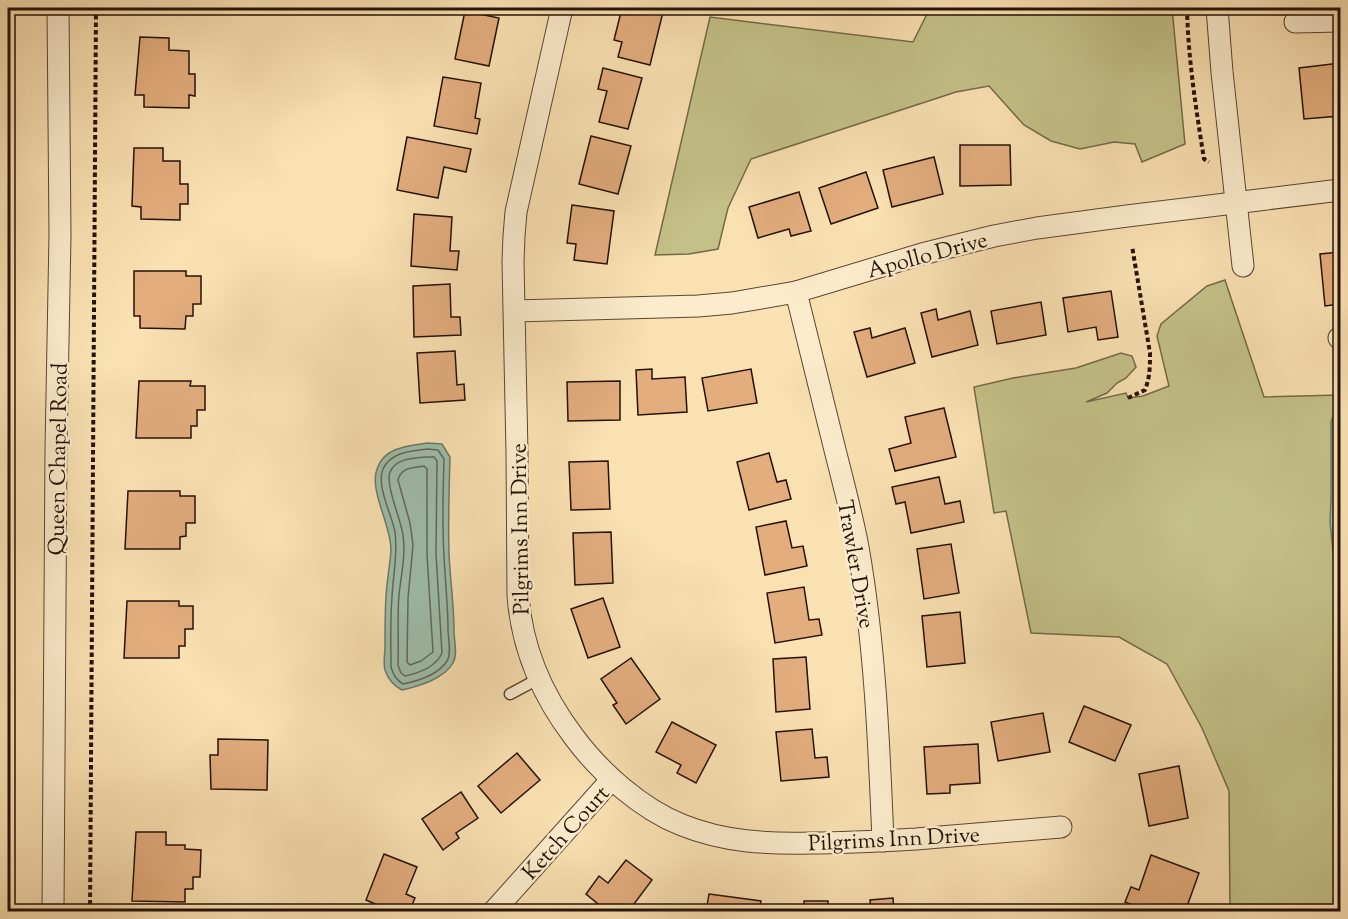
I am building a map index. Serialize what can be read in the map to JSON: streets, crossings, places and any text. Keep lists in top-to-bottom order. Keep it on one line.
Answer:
{"streets":{"street":["Apollo Drive","Queen Chapel Road","Pilgrims Inn Drive","Trawler Drive","Ketch Court"]},"crossings":[["Apollo Drive","Pilgrims Inn Drive"],["Apollo Drive","Trawler Drive"],["Pilgrims Inn Drive","Trawler Drive"],["Pilgrims Inn Drive","Ketch Court"]]}
